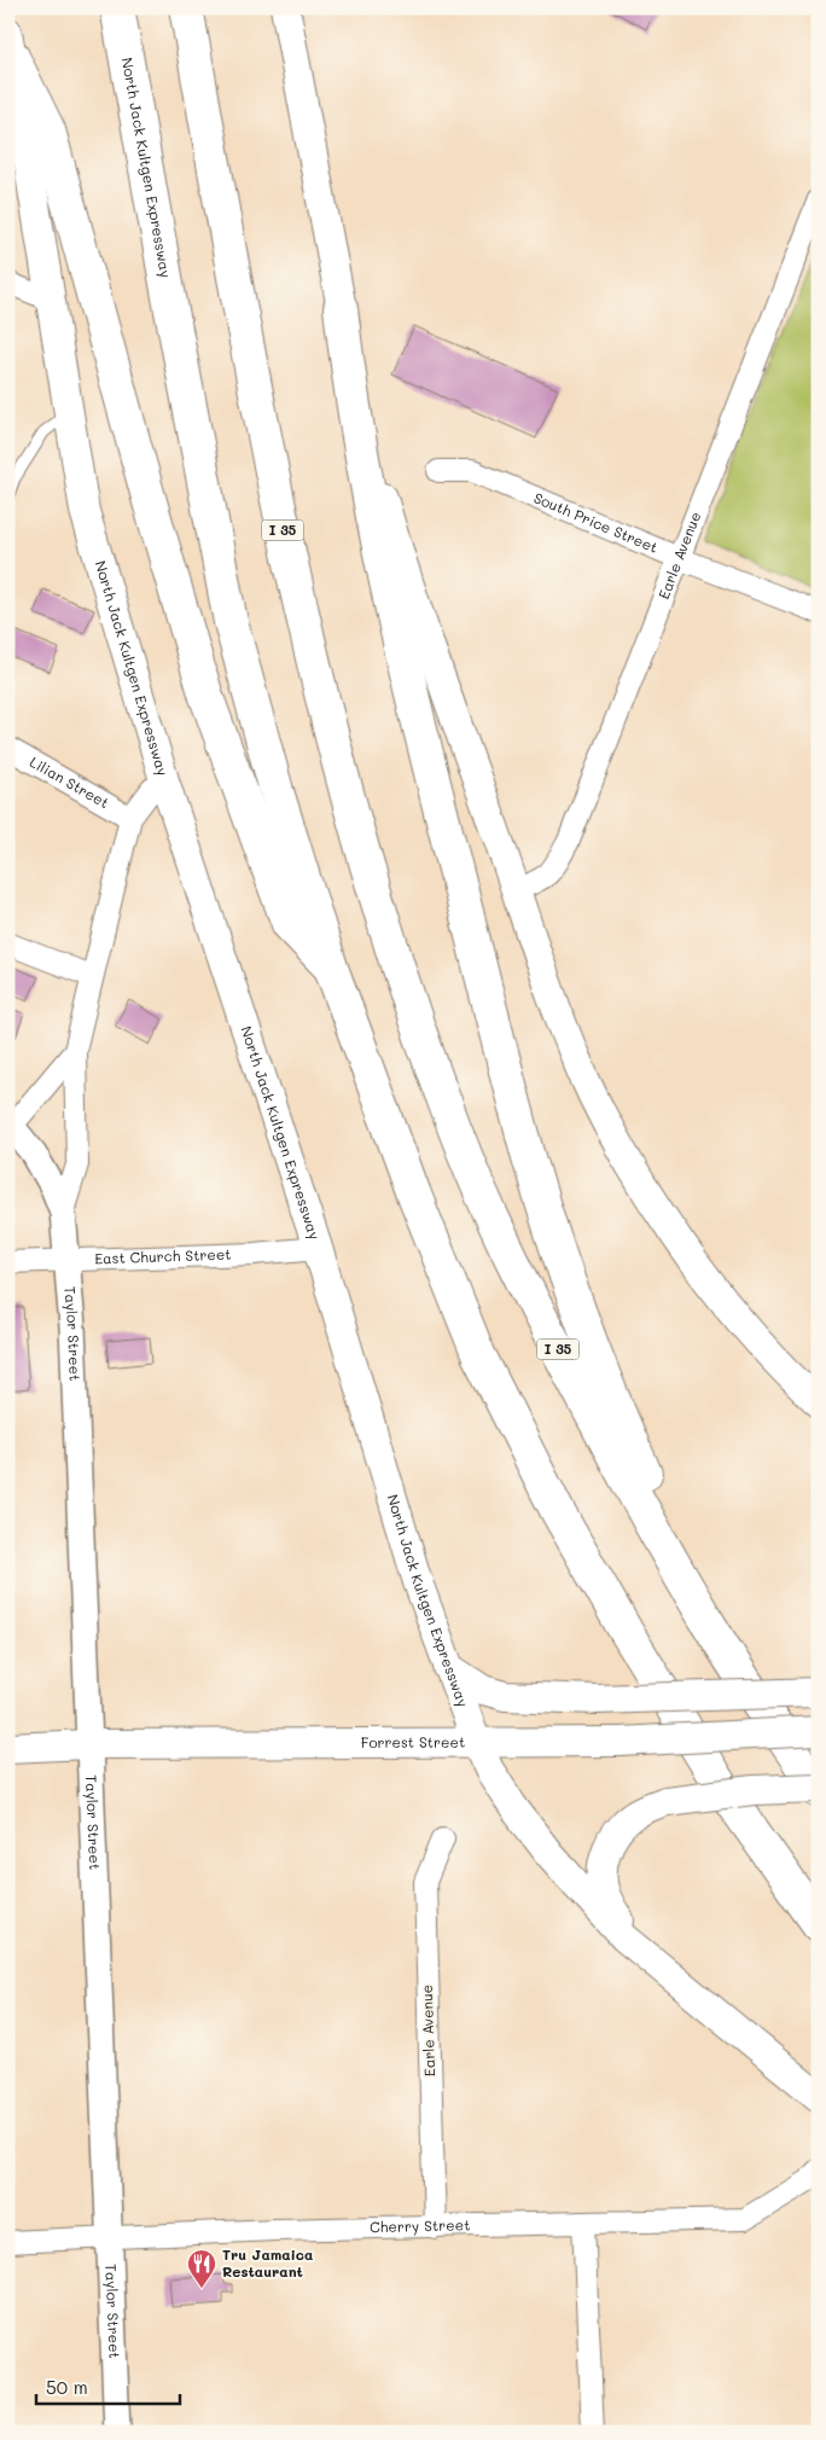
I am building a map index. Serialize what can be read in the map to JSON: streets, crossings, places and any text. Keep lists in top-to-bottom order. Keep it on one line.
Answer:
{"streets":{"highway":["North Jack Kultgen Expressway","I 35"],"main road":["Forrest Street"],"street":["South Price Street","Earle Avenue","Lilian Street","East Church Street","Taylor Street","Cherry Street"]},"crossings":[["North Jack Kultgen Expressway","East Church Street"],["North Jack Kultgen Expressway","Taylor Street"],["North Jack Kultgen Expressway","Forrest Street"],["South Price Street","Earle Avenue"],["Earle Avenue","Cherry Street"],["Lilian Street","Taylor Street"],["East Church Street","Taylor Street"],["Taylor Street","Forrest Street"],["Taylor Street","Cherry Street"]],"places":{"restaurant":["Tru Jamaica Restaurant"]},"scale_bar":"50 m"}
